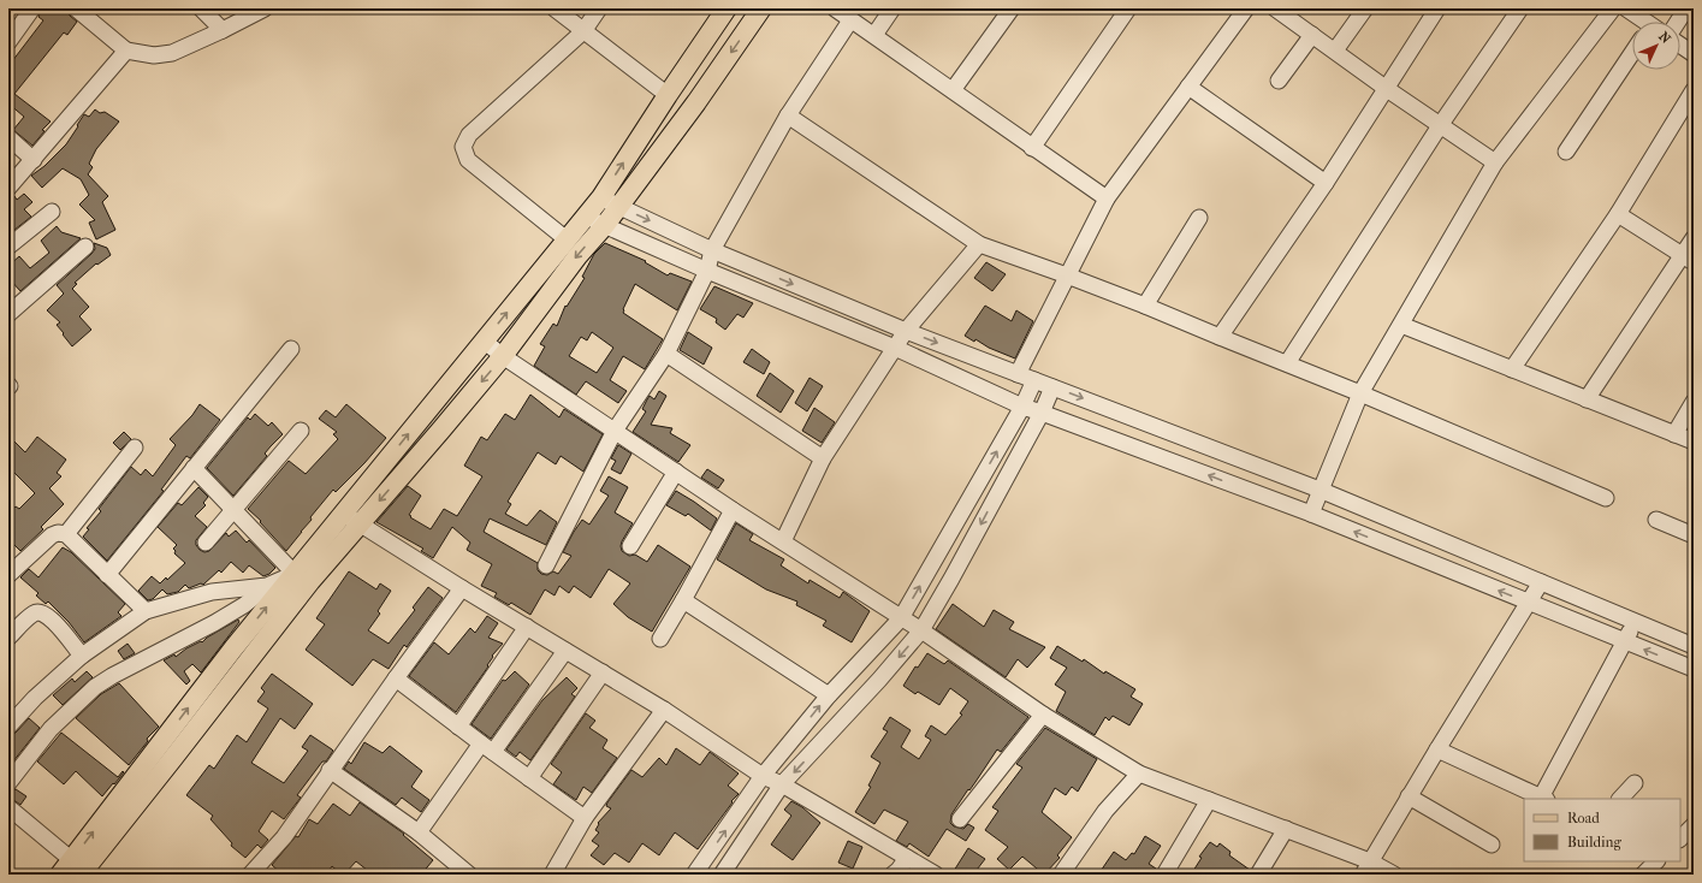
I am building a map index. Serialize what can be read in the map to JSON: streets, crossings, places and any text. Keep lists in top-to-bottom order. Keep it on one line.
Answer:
{"legend":["Road","Building"],"north":"top right"}
